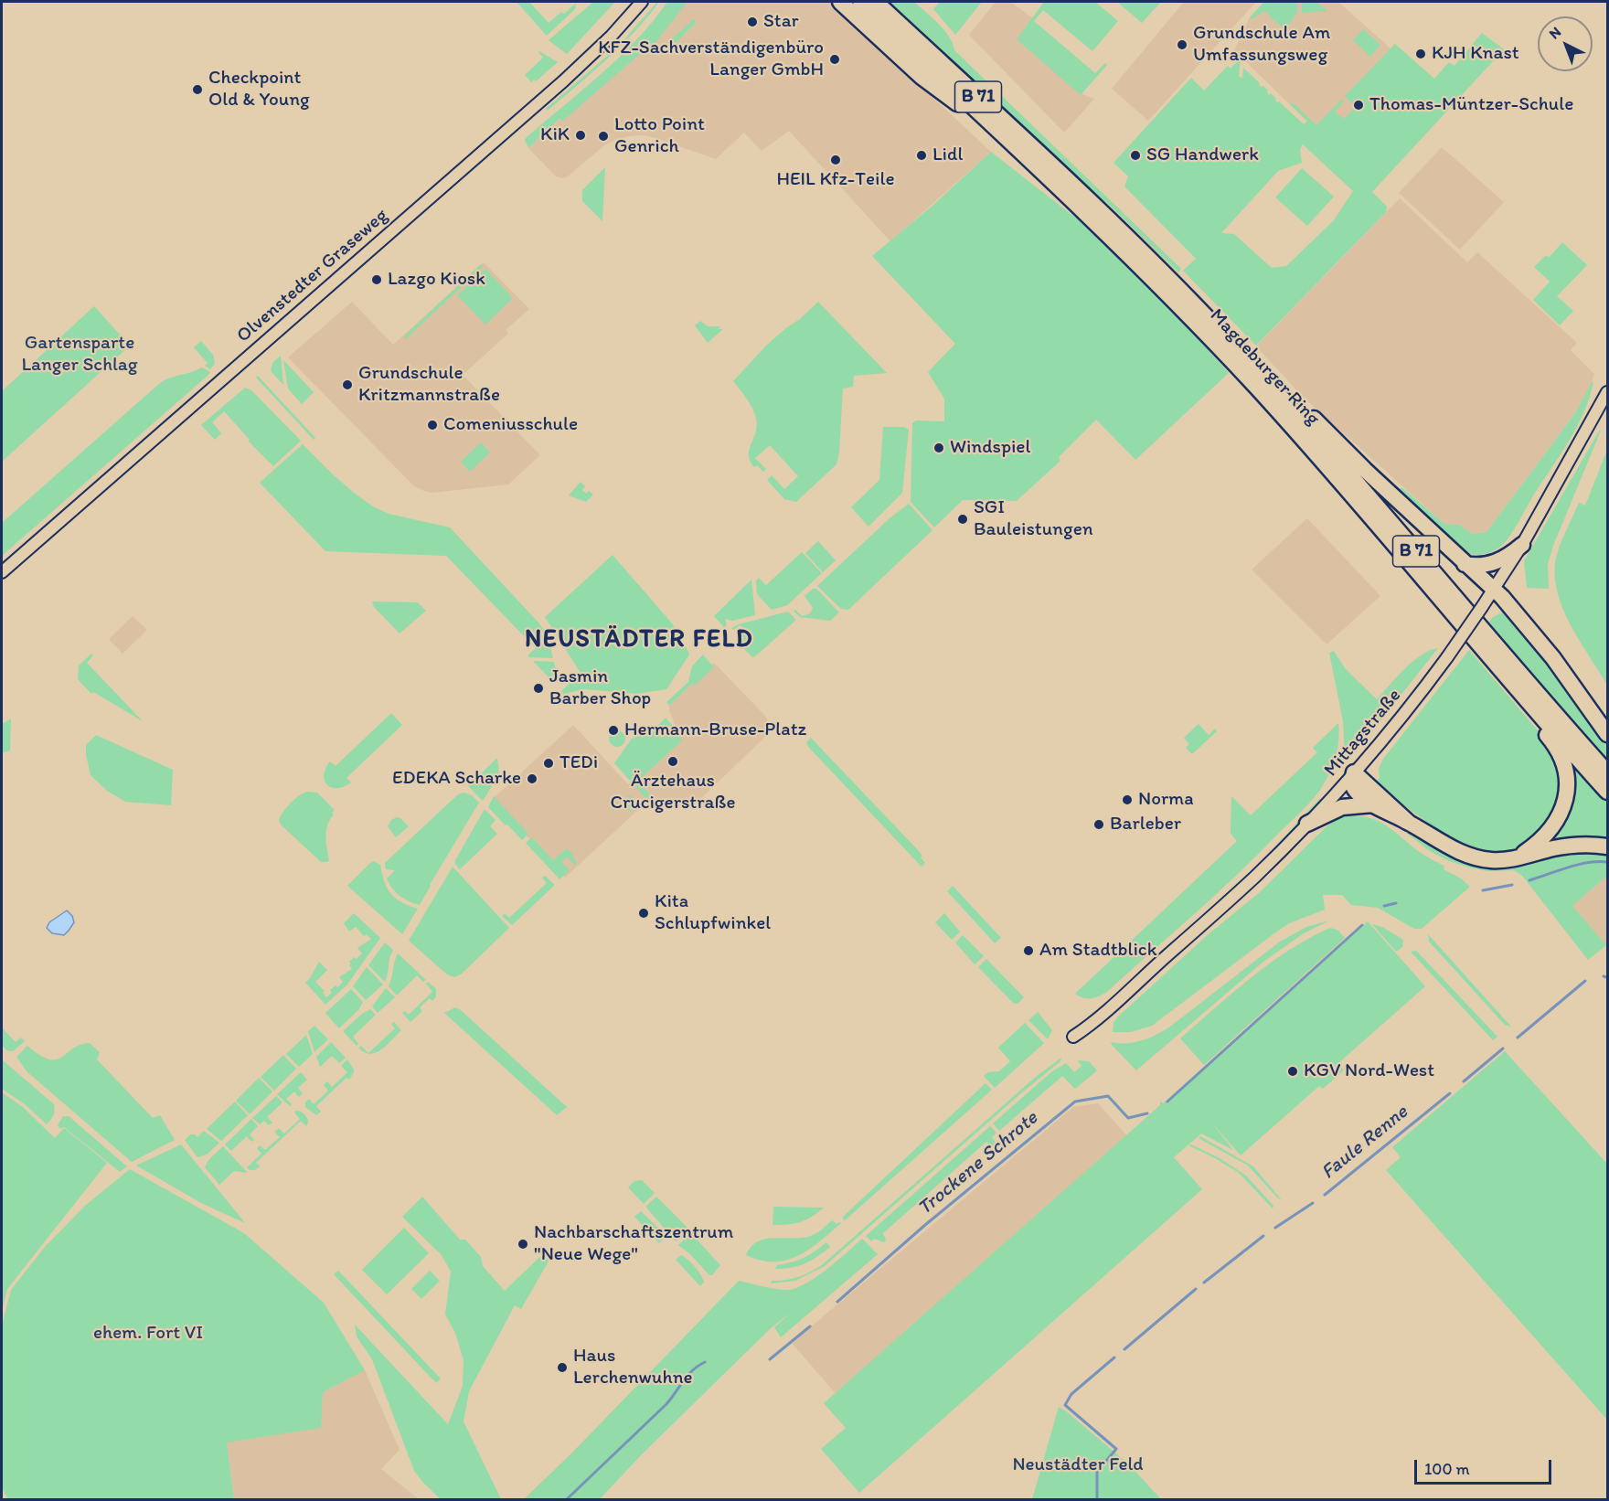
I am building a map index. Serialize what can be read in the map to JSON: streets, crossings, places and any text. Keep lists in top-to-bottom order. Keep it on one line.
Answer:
{"streets":{"highway":["B 71","Magdeburger Ring"],"main road":["Olvenstedter Graseweg","Mittagstraße"]},"districts":["NEUSTÄDTER FELD"],"water":["Faule Renne","Trockene Schrote"],"parks":["Gartensparte Langer Schlag","ehem. Fort VI","Neustädter Feld"],"places":["Star","Grundschule Am Umfassungsweg","KJH Knast","KFZ-Sachverständigenbüro Langer GmbH","Checkpoint Old & Young","Thomas-Müntzer-Schule","KiK","Lotto Point Genrich","Lidl","SG Handwerk","HEIL Kfz-Teile","Lazgo Kiosk","Grundschule Kritzmannstraße","Comeniusschule","Windspiel","SGI Bauleistungen","Jasmin Barber Shop","Hermann-Bruse-Platz","Ärztehaus Crucigerstraße","TEDi","EDEKA Scharke","Norma","Barleber","Kita Schlupfwinkel","Am Stadtblick","KGV Nord-West","Nachbarschaftszentrum \"Neue Wege\"","Haus Lerchenwuhne"],"scale_bar":"100 m","north":"top left"}
